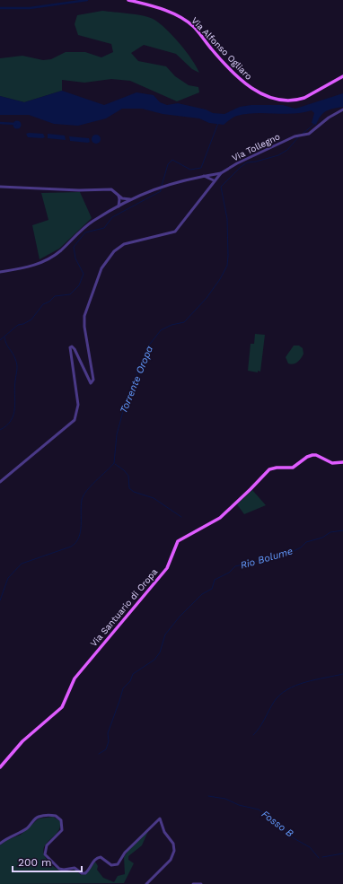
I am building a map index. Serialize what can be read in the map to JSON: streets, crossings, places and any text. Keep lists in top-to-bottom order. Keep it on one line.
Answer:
{"streets":{"main road":["Via Alfonso Ogliaro","Via Santuario di Oropa"],"street":["Via Tollegno"]},"water":["Torrente Oropa","Rio Bolume","Fosso B"],"scale_bar":"200 m"}
